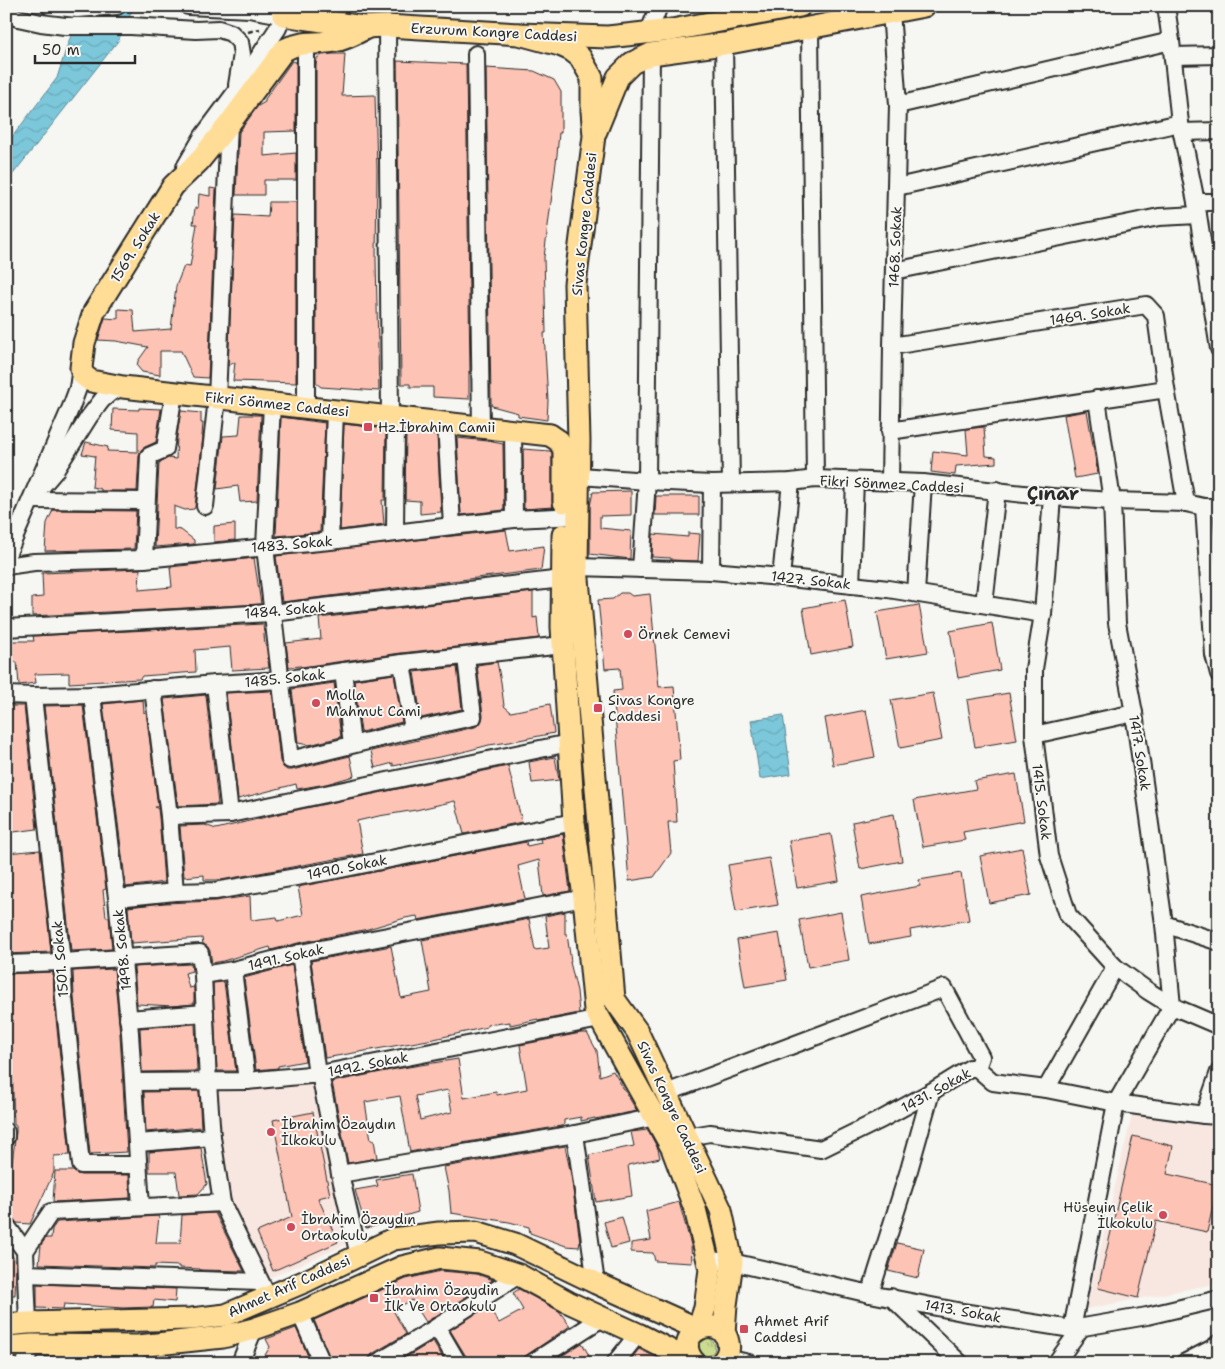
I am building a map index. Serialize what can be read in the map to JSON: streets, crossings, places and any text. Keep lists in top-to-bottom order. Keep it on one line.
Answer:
{"streets":{"main road":["Erzurum Kongre Caddesi","Sivas Kongre Caddesi","1569. Sokak","Fikri Sönmez Caddesi","Ahmet Arif Caddesi"],"street":["1468. Sokak","1469. Sokak","1483. Sokak","1427. Sokak","1484. Sokak","1485. Sokak","1417. Sokak","1415. Sokak","1490. Sokak","1498. Sokak","1491. Sokak","1501. Sokak","1492. Sokak","1431. Sokak","1413. Sokak"]},"crossings":[["Erzurum Kongre Caddesi","Sivas Kongre Caddesi"],["Erzurum Kongre Caddesi","1569. Sokak"],["Erzurum Kongre Caddesi","1468. Sokak"],["Sivas Kongre Caddesi","Fikri Sönmez Caddesi"],["Sivas Kongre Caddesi","1483. Sokak"],["Sivas Kongre Caddesi","1427. Sokak"],["Sivas Kongre Caddesi","1484. Sokak"],["Sivas Kongre Caddesi","1485. Sokak"],["Sivas Kongre Caddesi","1490. Sokak"],["Sivas Kongre Caddesi","1491. Sokak"],["Sivas Kongre Caddesi","1492. Sokak"],["Sivas Kongre Caddesi","1431. Sokak"],["Sivas Kongre Caddesi","Ahmet Arif Caddesi"],["Sivas Kongre Caddesi","1413. Sokak"],["1569. Sokak","Fikri Sönmez Caddesi"],["1468. Sokak","1469. Sokak"],["1468. Sokak","Fikri Sönmez Caddesi"],["1469. Sokak","Fikri Sönmez Caddesi"],["Fikri Sönmez Caddesi","1417. Sokak"],["Fikri Sönmez Caddesi","1415. Sokak"],["1427. Sokak","1484. Sokak"],["1427. Sokak","1415. Sokak"],["1485. Sokak","1498. Sokak"],["1485. Sokak","1501. Sokak"],["1417. Sokak","1415. Sokak"],["1490. Sokak","1498. Sokak"],["1498. Sokak","1501. Sokak"],["1498. Sokak","1492. Sokak"]],"districts":["Çınar"],"places":{"transit":["Hz.İbrahim Camii","Sivas Kongre Caddesi","İbrahim Özaydin İlk Ve Ortaokulu","Ahmet Arif Caddesi"],"other":["Örnek Cemevi","Molla Mahmut Cami","İbrahim Özaydın İlkokulu","Hüseyin Çelik İlkokulu","İbrahim Özaydın Ortaokulu"]},"scale_bar":"50 m"}
